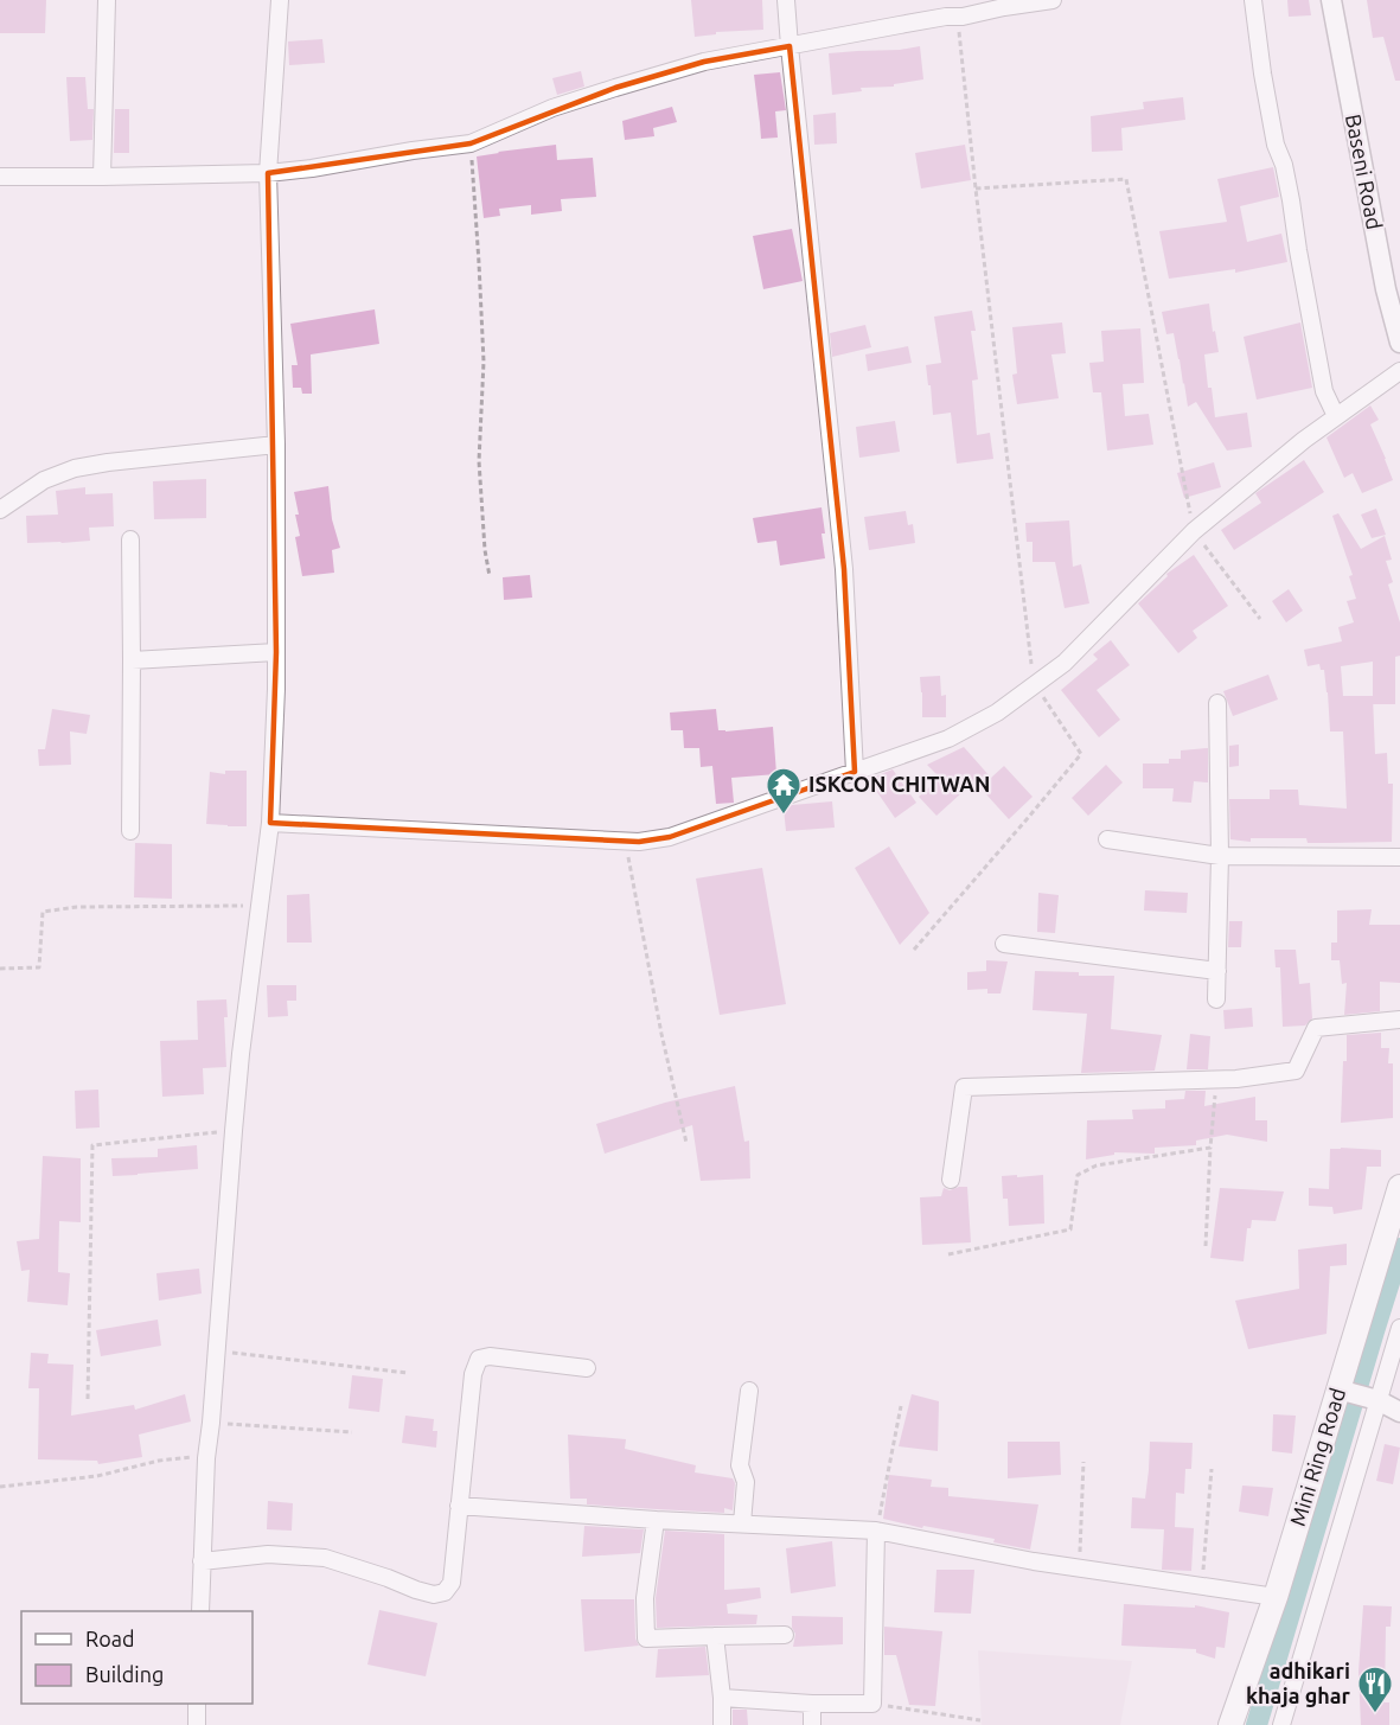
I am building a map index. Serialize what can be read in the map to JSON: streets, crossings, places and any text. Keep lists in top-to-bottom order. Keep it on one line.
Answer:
{"streets":{"main road":["Mini Ring Road"],"street":["Baseni Road"]},"places":{"temple":["ISKCON CHITWAN"],"restaurant":["adhikari khaja ghar"]},"legend":["Road","Building"]}
